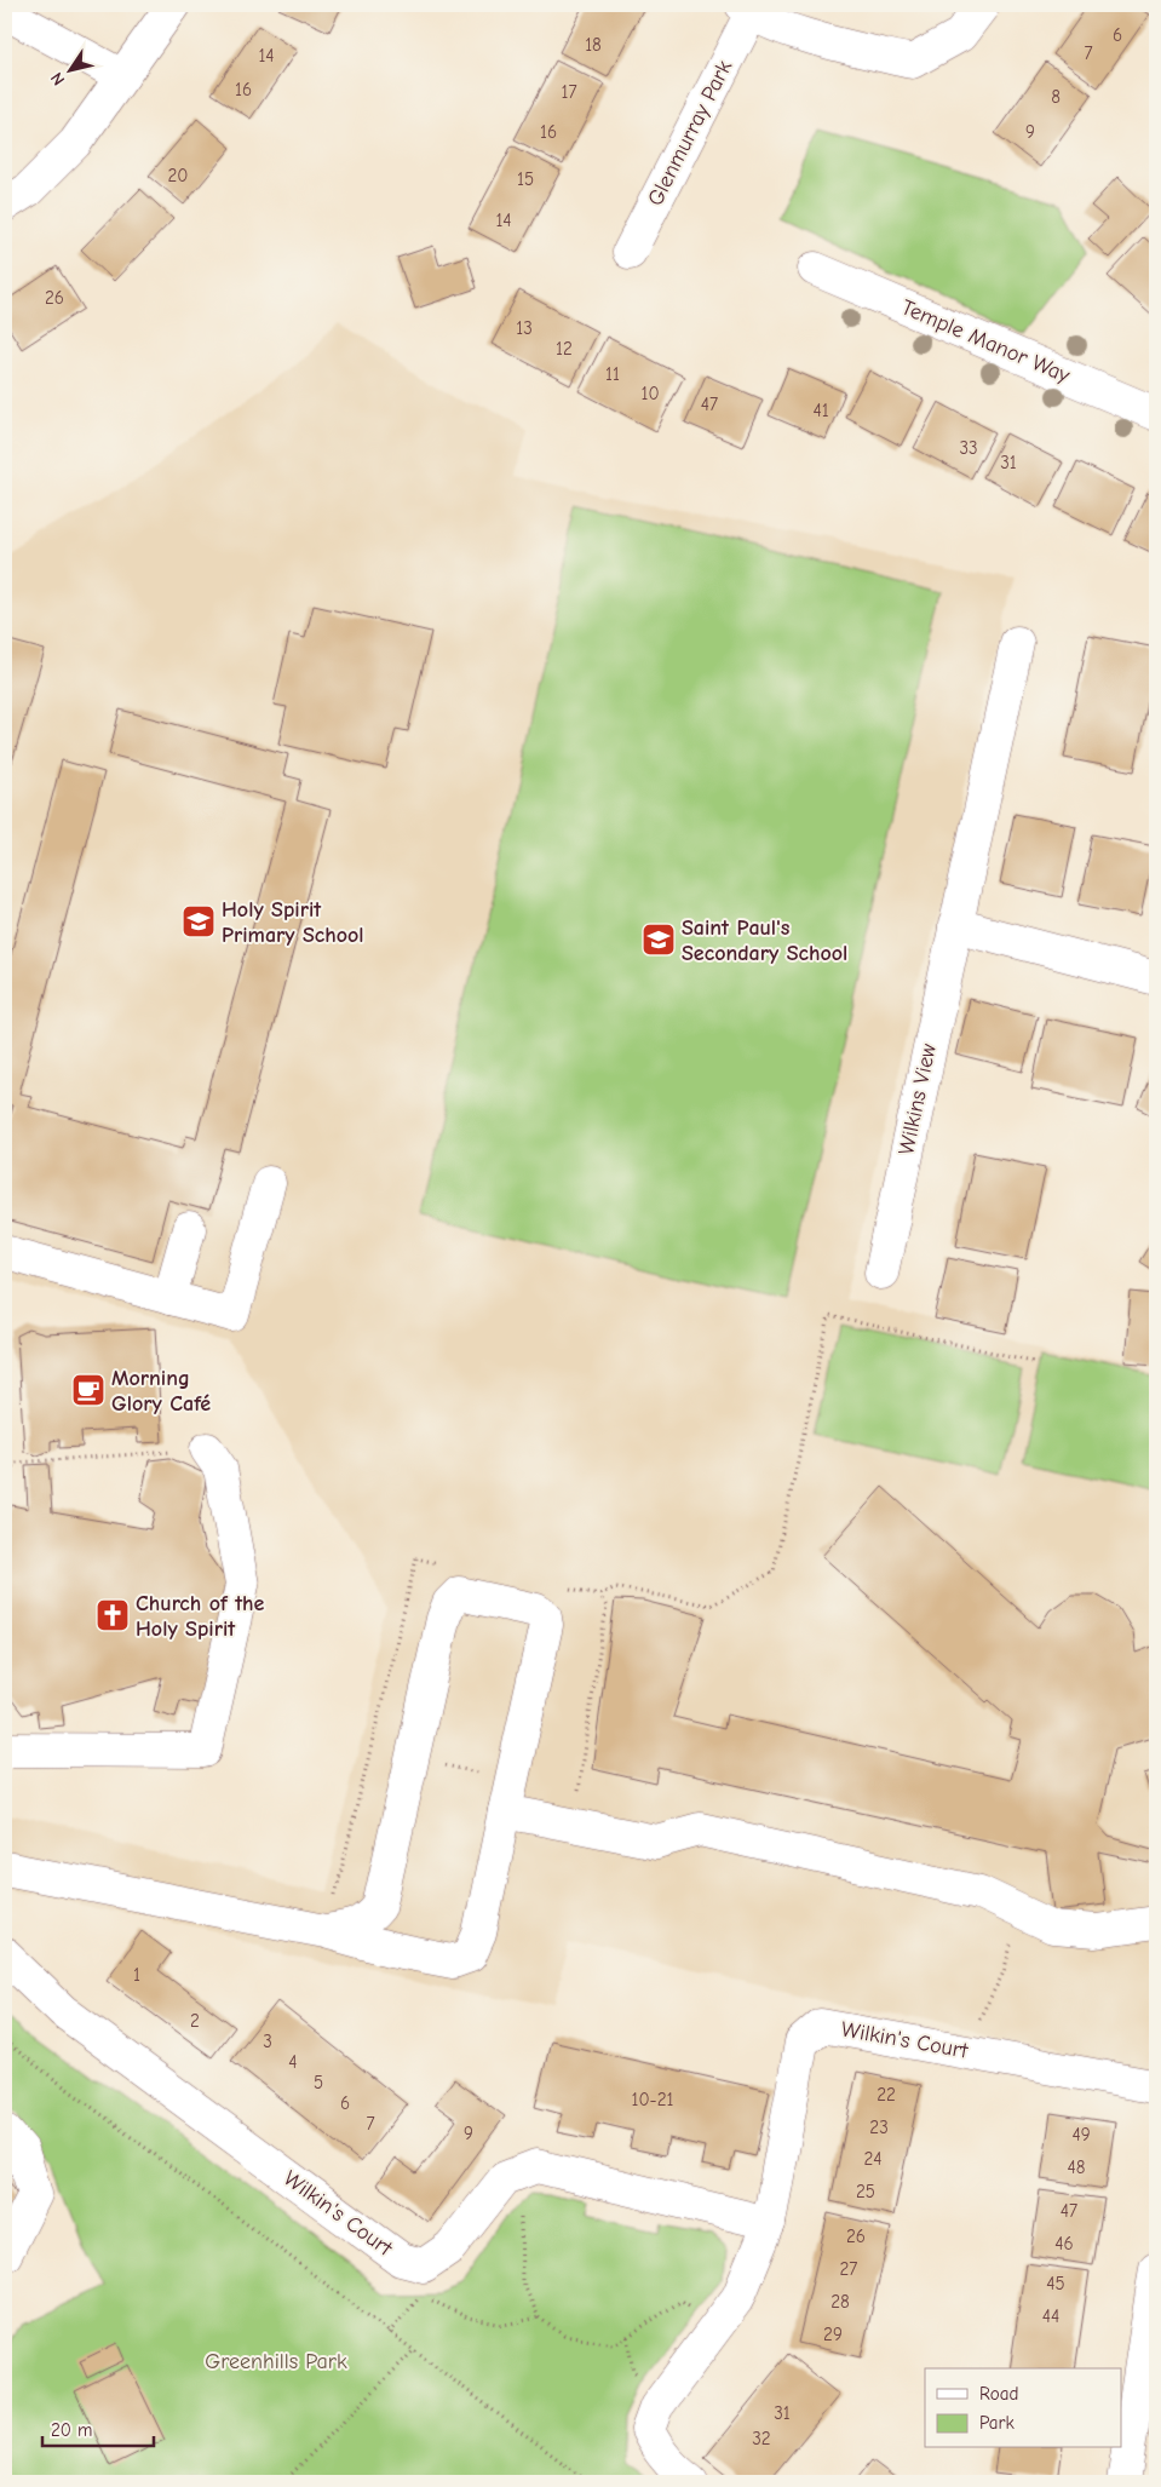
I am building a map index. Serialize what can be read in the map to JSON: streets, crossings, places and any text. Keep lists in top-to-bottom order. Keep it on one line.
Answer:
{"streets":{"street":["Glenmurray Park","Temple Manor Way","Wilkins View","Wilkin's Court"]},"parks":["Greenhills Park"],"places":{"school or university":["Holy Spirit Primary School","Saint Paul's Secondary School"],"cafe":["Morning Glory Café"],"church":["Church of the Holy Spirit"]},"house_numbers":["6","18","7","14","16","17","8","16","9","20","15","14","26","13","12","11","10","47","41","33","31","1","2","3","4","5","22","10-21","6","7","23","9","49","24","48","25","47","26","46","27","45","28","44","29","31","32"],"legend":["Road","Park"],"scale_bar":"20 m","north":"bottom left"}
